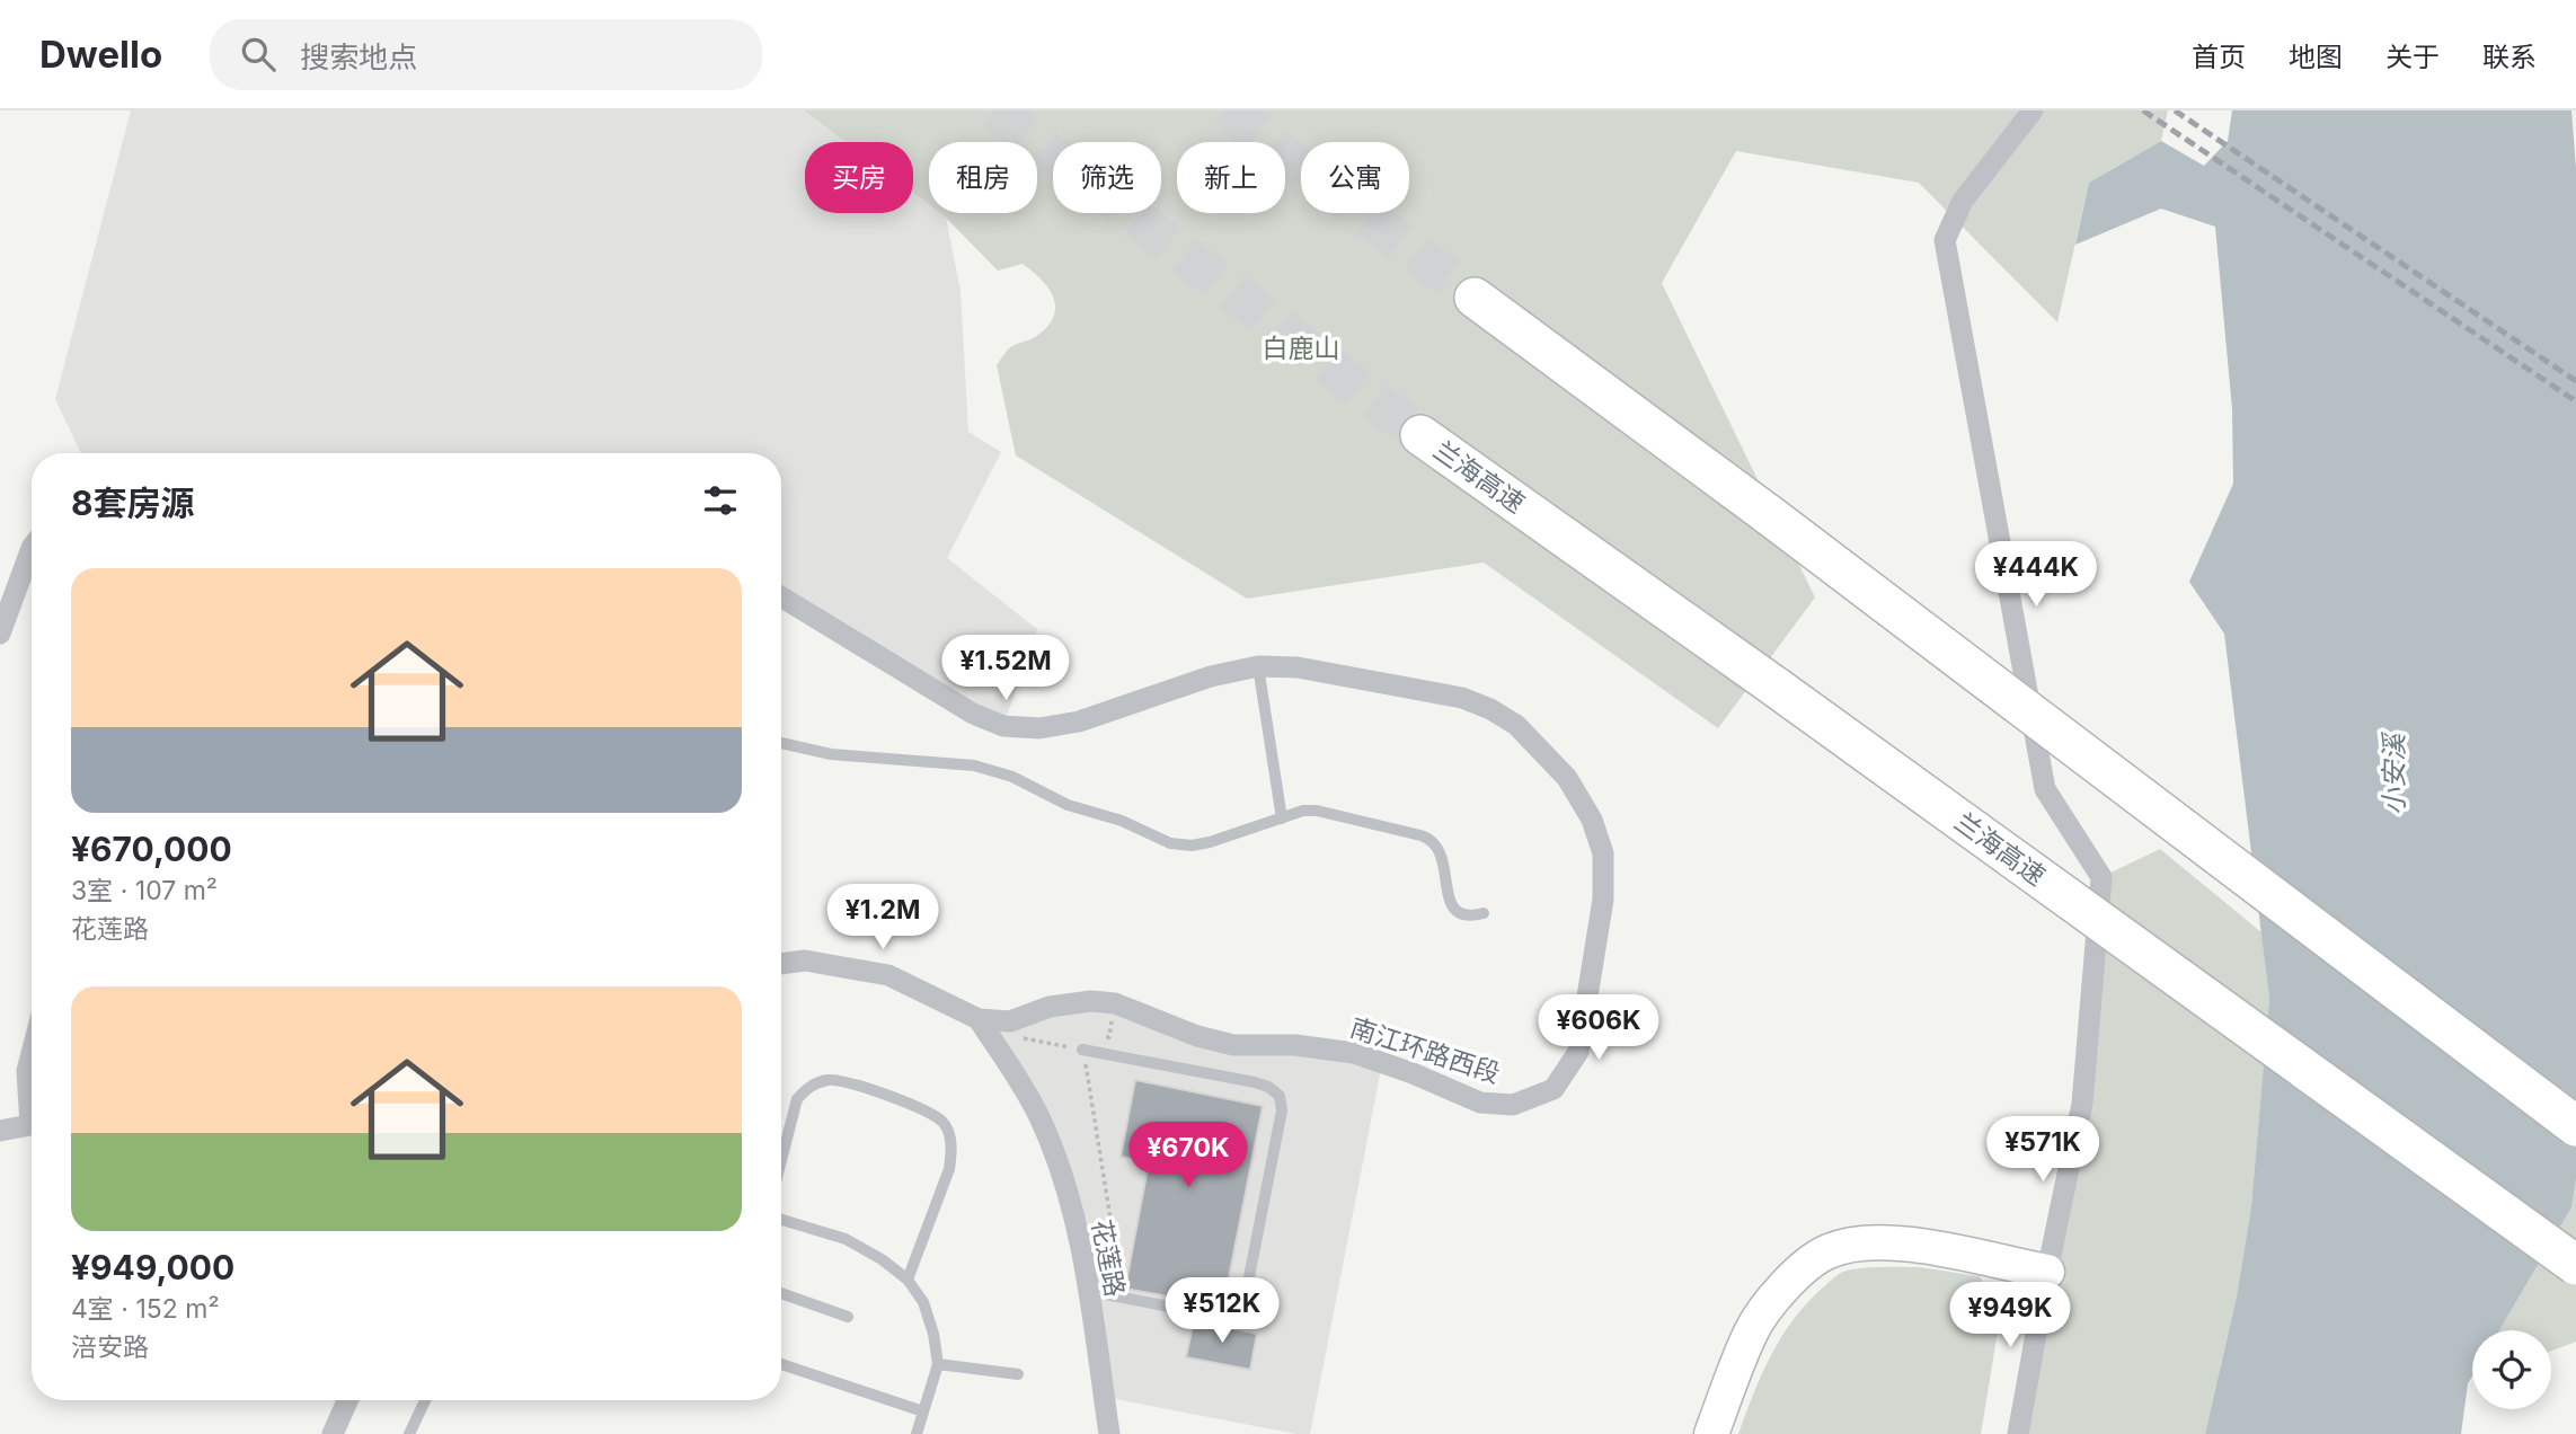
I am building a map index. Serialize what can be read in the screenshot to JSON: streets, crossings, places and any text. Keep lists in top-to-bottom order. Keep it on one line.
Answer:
{"streets":{"highway":["兰海高速"],"street":["南江环路西段","花莲路"]},"crossings":[["南江环路西段","花莲路"]],"water":["小安溪"],"parks":["白鹿山"],"page":{"header":"Dwello","search":"搜索地点","nav":["首页","地图","关于","联系"],"chip":["买房","租房","筛选","新上","公寓"],"heading":"8套房源","price":["¥444K","¥1.52M","¥1.2M","¥606K","¥571K","¥670K","¥512K","¥949K"],"list":[{"name":"¥670,000","note":"3室 · 107 m² · 花莲路"},{"name":"¥949,000","note":"4室 · 152 m² · 涪安路"}]}}
